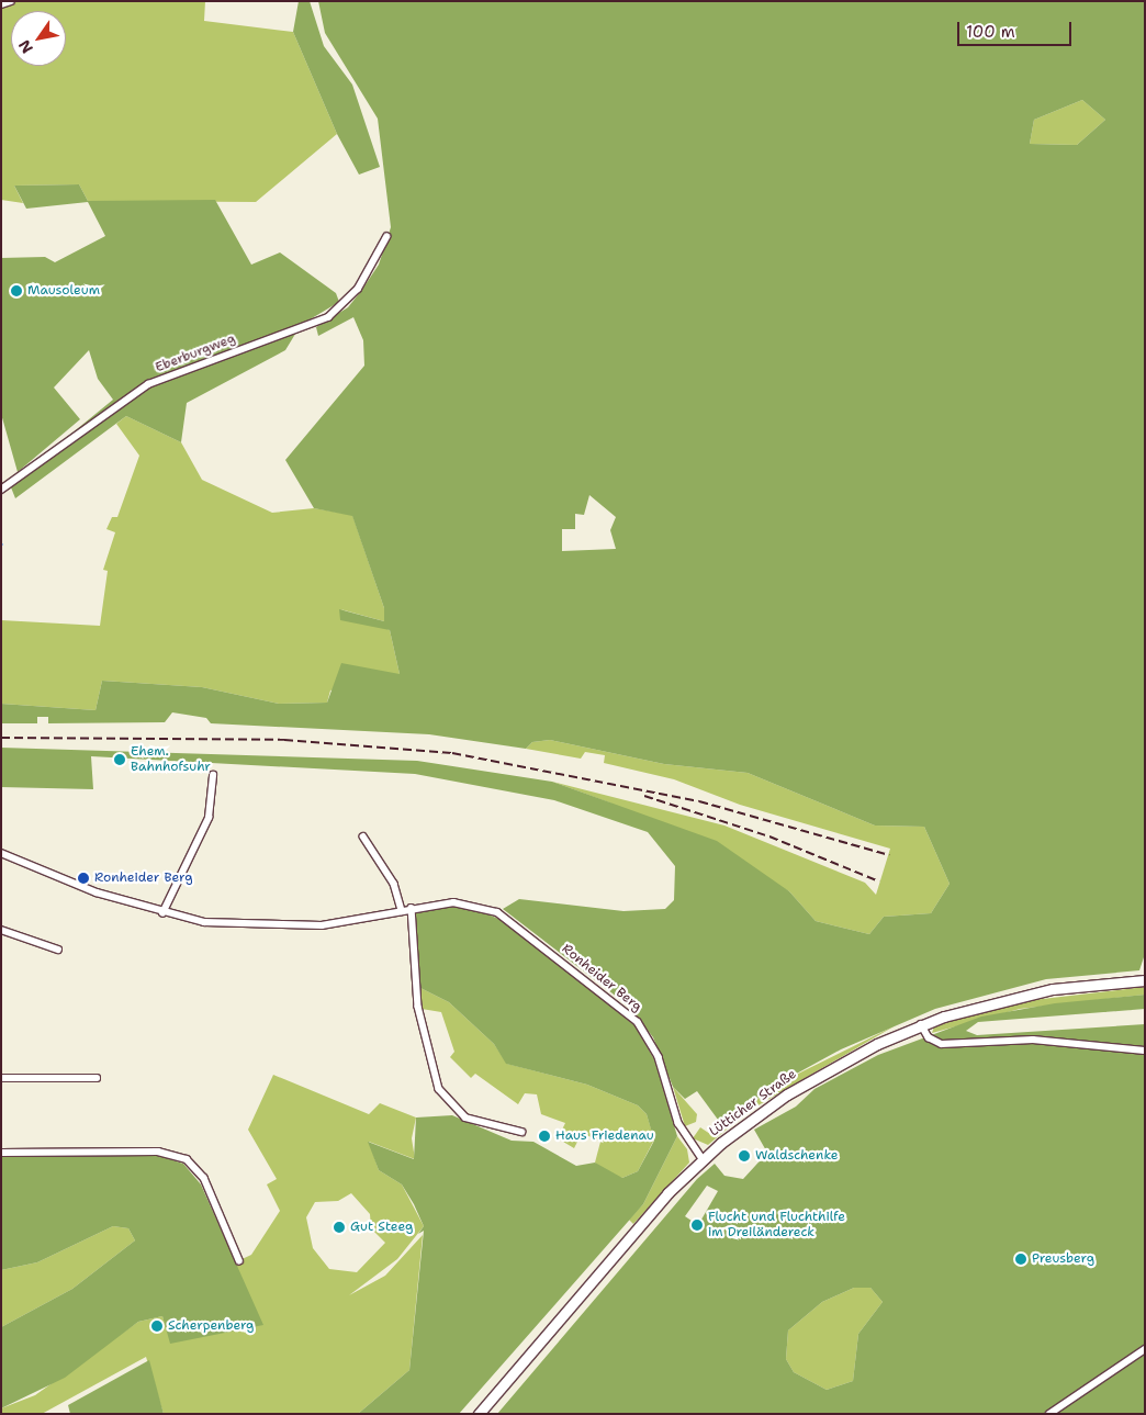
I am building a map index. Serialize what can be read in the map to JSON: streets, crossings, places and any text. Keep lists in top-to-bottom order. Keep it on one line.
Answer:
{"streets":{"main road":["Lütticher Straße"],"street":["Eberburgweg","Ronheider Berg"]},"crossings":[["Ronheider Berg","Lütticher Straße"]],"places":["Mausoleum","Ehem. Bahnhofsuhr","Ronheider Berg","Haus Friedenau","Waldschenke","Flucht und Fluchthilfe im Dreiländereck","Gut Steeg","Preusberg","Scherpenberg"],"scale_bar":"100 m","north":"bottom left"}
